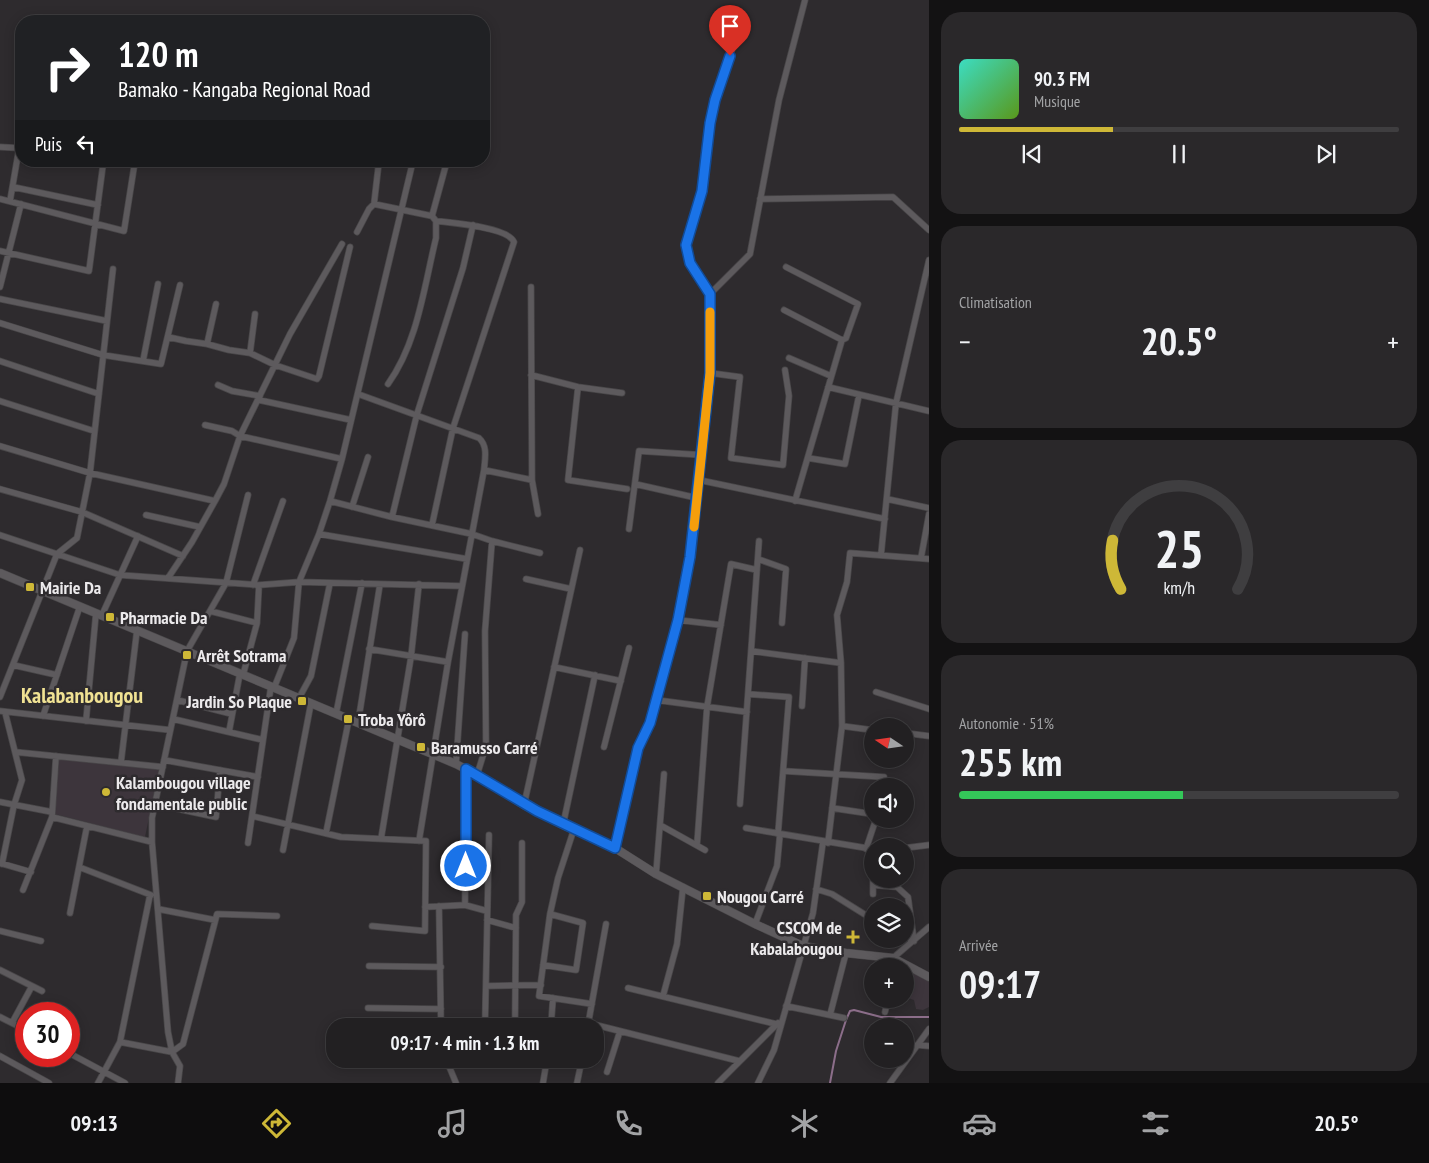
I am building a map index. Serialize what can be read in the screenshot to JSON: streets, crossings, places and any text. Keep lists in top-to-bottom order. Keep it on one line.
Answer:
{"districts":["Kalabanbougou"],"places":{"transit":["Mairie Da","Pharmacie Da","Arrêt Sotrama","Jardin So Plaque","Troba Yôrô","Baramusso Carré","Nougou Carré"],"other":["Kalambougou village fondamentale public"],"health":["CSCOM de Kabalabougou"]},"north":"left","page":{"turn":["120 m","Bamako - Kangaba Regional Road"],"song":["90.3 FM","Musique"],"then":"Puis","tile":["Climatisation",["Autonomie · 51%","255 km"],["Arrivée","09:17"]],"heat":["−","20.5°","+"],"map_buttons":["+","−"],"limit":"30","trip":"09:17 · 4 min · 1.3 km","tabs":["09:13","20.5°"],"gauge":["25","km/h"]}}
